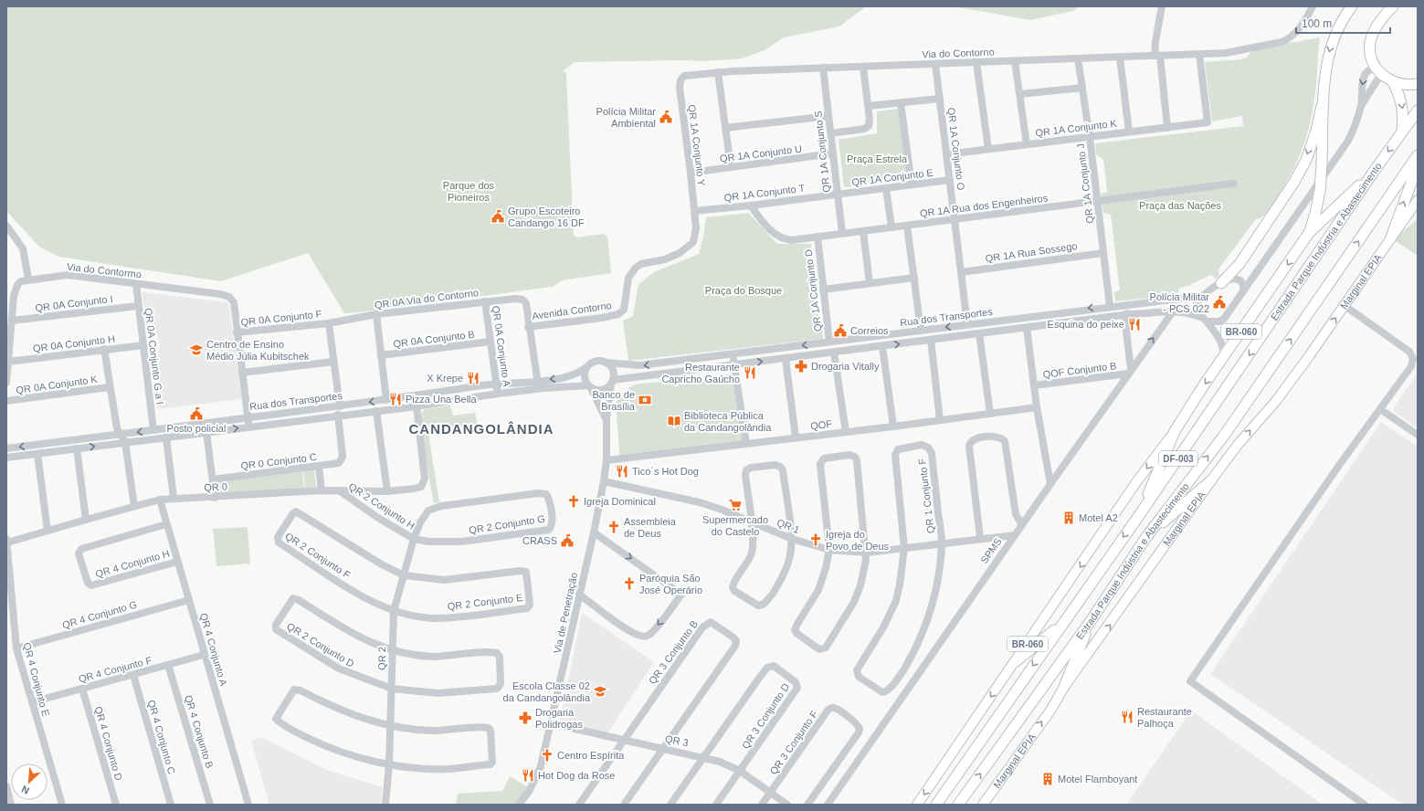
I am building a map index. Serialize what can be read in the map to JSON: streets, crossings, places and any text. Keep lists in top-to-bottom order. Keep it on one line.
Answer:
{"streets":{"highway":["Estrada Parque Indústria e Abastecimento","BR-060","DF-003"],"main road":["Marginal EPIA"],"street":["Via do Contorno","QR 1A Conjunto K","QR 1A Conjunto Y","QR 1A Conjunto O","QR 1A Conjunto S","QR 1A Conjunto U","QR 1A Conjunto E","QR 1A Conjunto J","QR 1A Conjunto T","QR 1A Rua dos Engenheiros","QR 1A Rua Sossego","Via do Contormo","QR 1A Conjunto D","QR 0A Via do Contorno","QR 0A Conjunto I","Avenida Contorno","Rua dos Transportes","QR 0A Conjunto F","QR 0A Conjunto B","QR 0A Conjunto H","QR 0A Conjunto A","QR 0A Conjunto G a I","QOF Conjunto B","QR 0A Conjunto K","QOF","QR 0 Conjunto C","QR 0","QR 1 Conjunto F","QR 2 Conjunto H","QR 2 Conjunto G","QR 1","SPMS","QR 2 Conjunto F","QR 4 Conjunto H","QR 2 Conjunto E","Via de Penetração","QR 4 Conjunto G","QR 2 Conjunto D","QR 4 Conjunto A","QR 3 Conjunto B","QR 2","QR 4 Conjunto F","QR 4 Conjunto E","QR 3 Conjunto D","QR 4 Conjunto B","QR 4 Conjunto C","QR 3","QR 3 Conjunto F","QR 4 Conjunto D"]},"crossings":[["Via do Contorno","QR 1A Conjunto K"],["Via do Contorno","QR 1A Conjunto Y"],["Via do Contorno","QR 1A Conjunto O"],["Via do Contorno","QR 1A Conjunto S"],["Via do Contorno","QR 1A Conjunto J"],["QR 1A Conjunto K","QR 1A Conjunto O"],["QR 1A Conjunto K","QR 1A Conjunto J"],["QR 1A Conjunto Y","QR 1A Conjunto U"],["QR 1A Conjunto Y","QR 1A Conjunto T"],["QR 1A Conjunto Y","Avenida Contorno"],["QR 1A Conjunto O","QR 1A Conjunto E"],["QR 1A Conjunto O","QR 1A Rua dos Engenheiros"],["QR 1A Conjunto O","QR 1A Rua Sossego"],["QR 1A Conjunto O","Rua dos Transportes"],["QR 1A Conjunto S","QR 1A Conjunto U"],["QR 1A Conjunto S","QR 1A Conjunto E"],["QR 1A Conjunto S","QR 1A Conjunto T"],["QR 1A Conjunto S","QR 1A Rua dos Engenheiros"],["QR 1A Conjunto E","QR 1A Conjunto T"],["QR 1A Conjunto J","QR 1A Rua dos Engenheiros"],["QR 1A Conjunto J","QR 1A Rua Sossego"],["QR 1A Conjunto J","Rua dos Transportes"],["QR 1A Conjunto T","QR 1A Rua dos Engenheiros"],["QR 1A Rua dos Engenheiros","QR 1A Conjunto D"],["Via do Contormo","Rua dos Transportes"],["Via do Contormo","QR 0A Conjunto F"],["Via do Contormo","QR 0A Conjunto G a I"],["QR 1A Conjunto D","Rua dos Transportes"],["QR 0A Via do Contorno","Avenida Contorno"],["QR 0A Via do Contorno","QR 0A Conjunto F"],["QR 0A Via do Contorno","QR 0A Conjunto A"],["QR 0A Conjunto I","QR 0A Conjunto G a I"],["Rua dos Transportes","BR-060"],["Rua dos Transportes","QR 0A Conjunto A"],["Rua dos Transportes","QR 0A Conjunto G a I"],["Rua dos Transportes","QR 0 Conjunto C"],["Rua dos Transportes","QR 0"],["Rua dos Transportes","SPMS"],["Rua dos Transportes","Via de Penetração"],["QR 0A Conjunto B","QR 0A Conjunto A"],["QR 0A Conjunto H","QR 0A Conjunto G a I"],["QOF Conjunto B","SPMS"],["QOF","Via de Penetração"],["QR 0","QR 2 Conjunto H"],["QR 0","QR 4 Conjunto A"],["QR 1 Conjunto F","QR 1"],["QR 2 Conjunto H","QR 2 Conjunto G"],["QR 2 Conjunto H","QR 2"],["QR 2 Conjunto G","QR 2"],["QR 1","SPMS"],["QR 1","Via de Penetração"],["QR 2 Conjunto F","QR 2 Conjunto E"],["QR 2 Conjunto F","QR 2"],["QR 4 Conjunto H","QR 4 Conjunto A"],["QR 2 Conjunto E","QR 2"],["Via de Penetração","QR 3"],["QR 4 Conjunto G","QR 4 Conjunto A"],["QR 4 Conjunto G","QR 4 Conjunto E"],["QR 2 Conjunto D","QR 2"],["QR 4 Conjunto A","QR 4 Conjunto F"],["QR 3 Conjunto B","QR 3"],["QR 4 Conjunto F","QR 4 Conjunto E"],["QR 4 Conjunto F","QR 4 Conjunto B"],["QR 4 Conjunto F","QR 4 Conjunto C"],["QR 4 Conjunto F","QR 4 Conjunto D"],["QR 3 Conjunto D","QR 3"],["QR 3","QR 3 Conjunto F"]],"districts":["CANDANGOLÂNDIA"],"parks":["Praça Estrela","Parque dos Pioneiros","Praça das Nações","Praça do Bosque"],"places":{"public building":["Polícia Militar Ambiental","Grupo Escoteiro Candango 16 DF","Polícia Militar - PCS 022","Correios","Posto policial","CRASS"],"restaurant":["Esquina do peixe","Restaurante Capricho Gaúcho","X Krepe","Pizza Una Bella","Tico´s Hot Dog","Restaurante Palhoça","Hot Dog da Rose"],"school or university":["Centro de Ensino Médio Júlia Kubitschek","Escola Classe 02 da Candangolândia"],"pharmacy":["Drogaria Vitally","Drogaria Polidrogas"],"bank":["Banco de Brasília"],"library":["Biblioteca Pública da Candangolândia"],"church":["Igreja Dominical","Assembleia de Deus","Igreja do Povo de Deus","Paróquia São José Operário","Centro Espírita"],"supermarket":["Supermercado do Castelo"],"building":["Motel A2","Motel Flamboyant"]},"scale_bar":"100 m","north":"bottom left"}
